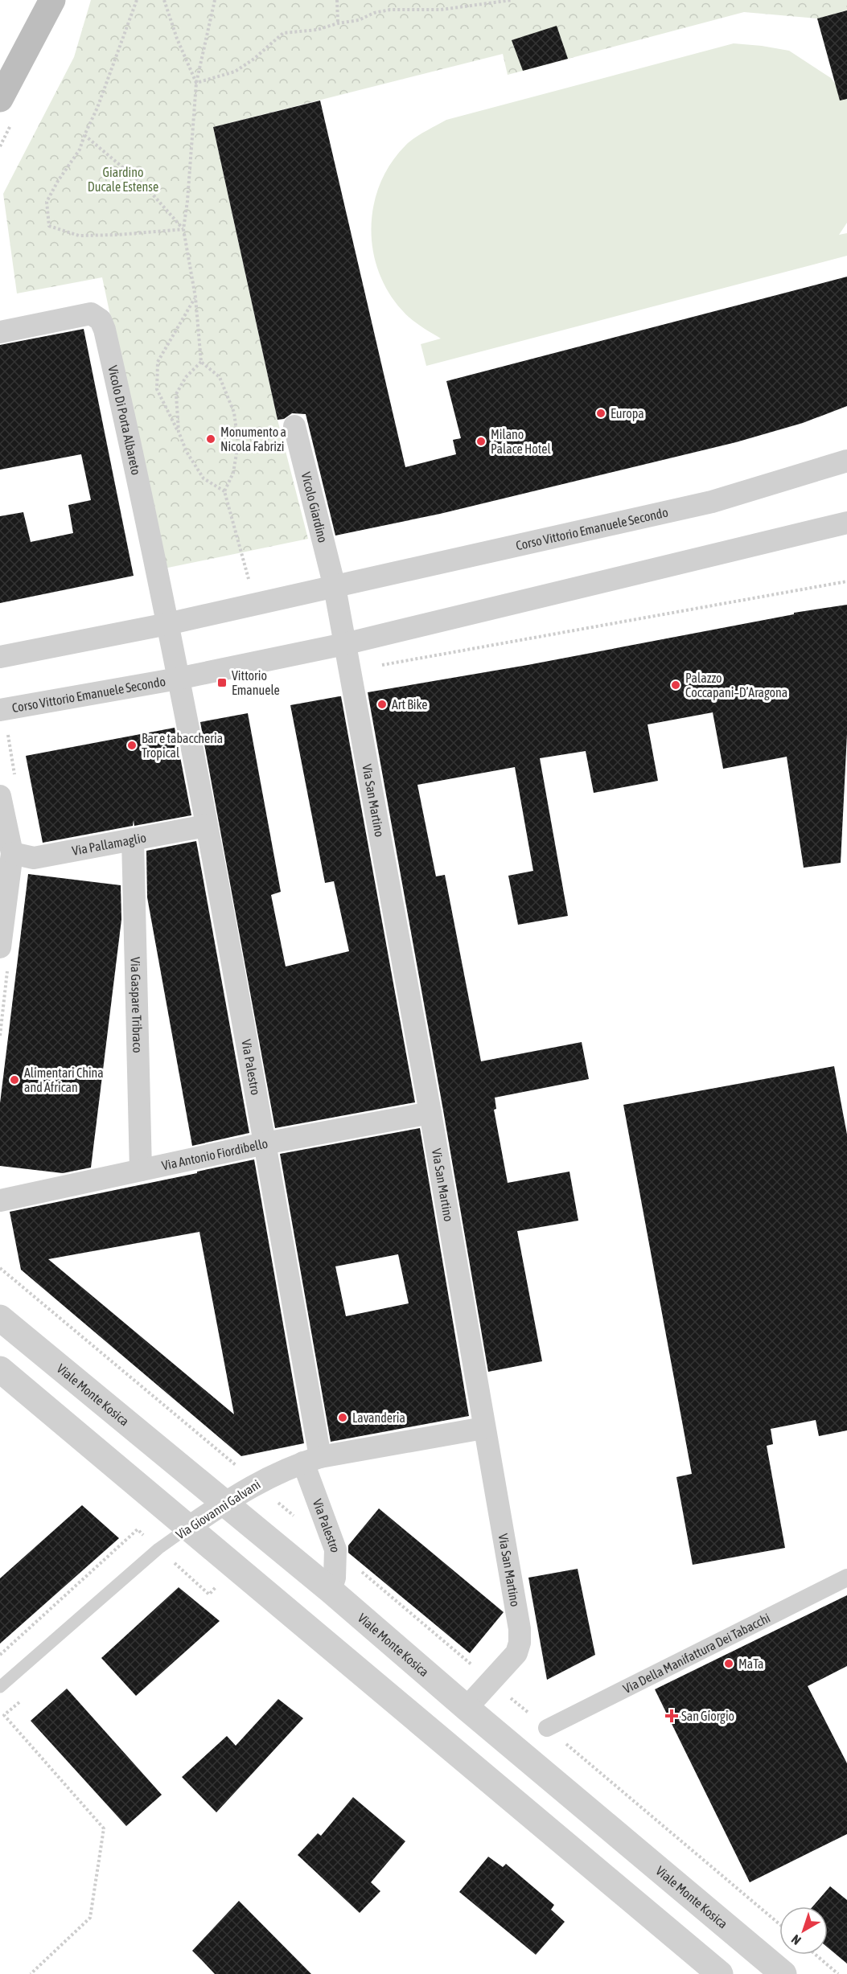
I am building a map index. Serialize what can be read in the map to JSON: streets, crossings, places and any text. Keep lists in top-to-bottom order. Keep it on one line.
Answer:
{"streets":{"street":["Vicolo Di Porta Albareto","Vicolo Giardino","Corso Vittorio Emanuele Secondo","Via San Martino","Via Pallamaglio","Via Gaspare Tribraco","Via Palestro","Via Antonio Fiordibello","Viale Monte Kosica","Via Giovanni Galvani","Via Della Manifattura Dei Tabacchi"]},"crossings":[["Vicolo Di Porta Albareto","Corso Vittorio Emanuele Secondo"],["Vicolo Giardino","Corso Vittorio Emanuele Secondo"],["Corso Vittorio Emanuele Secondo","Via San Martino"],["Corso Vittorio Emanuele Secondo","Via Palestro"],["Via San Martino","Via Antonio Fiordibello"],["Via San Martino","Viale Monte Kosica"],["Via San Martino","Via Giovanni Galvani"],["Via Pallamaglio","Via Gaspare Tribraco"],["Via Pallamaglio","Via Palestro"],["Via Gaspare Tribraco","Via Antonio Fiordibello"],["Via Palestro","Via Antonio Fiordibello"],["Via Palestro","Viale Monte Kosica"],["Via Palestro","Via Giovanni Galvani"],["Viale Monte Kosica","Via Giovanni Galvani"]],"parks":["Giardino Ducale Estense"],"places":{"other":["Europa","Monumento a Nicola Fabrizi","Milano Palace Hotel","Palazzo Coccapani–D’Aragona","Art Bike","Bar e tabaccheria Tropical","Alimentari China and African","Lavanderia","MaTa"],"transit":["Vittorio Emanuele"],"health":["San Giorgio"]},"north":"bottom left"}
